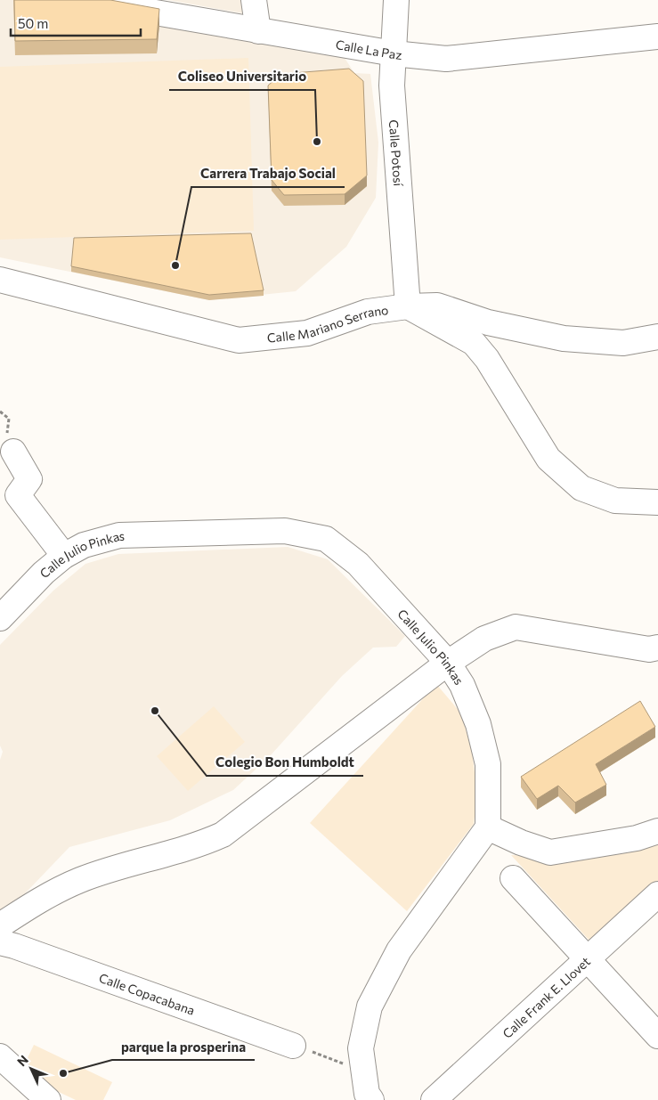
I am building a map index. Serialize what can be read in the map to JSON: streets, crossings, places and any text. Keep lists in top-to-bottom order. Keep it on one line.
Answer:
{"streets":{"street":["Calle La Paz","Calle Potosí","Calle Mariano Serrano","Calle Julio Pinkas","Calle Copacabana","Calle Frank E. Llovet"]},"crossings":[["Calle La Paz","Calle Potosí"],["Calle Potosí","Calle Mariano Serrano"]],"places":["Coliseo Universitario","Carrera Trabajo Social","Colegio Bon Humboldt","parque la prosperina"],"scale_bar":"50 m","north":"top left"}
